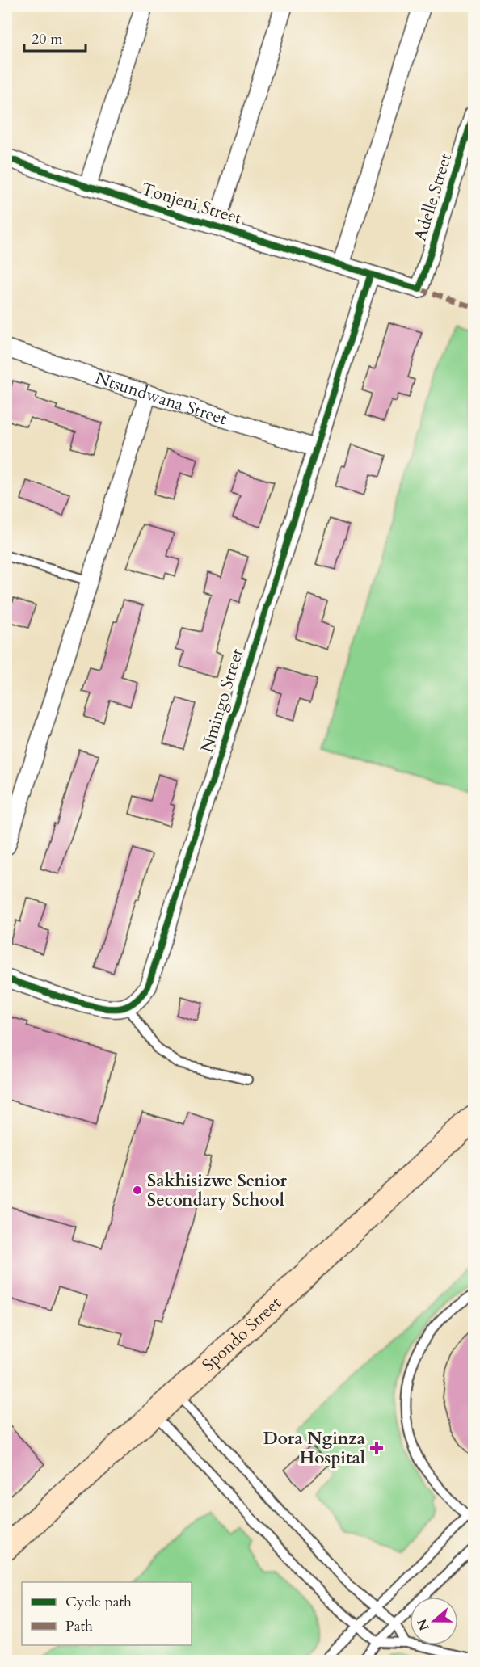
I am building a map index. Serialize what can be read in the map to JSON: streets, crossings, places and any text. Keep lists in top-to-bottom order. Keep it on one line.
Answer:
{"streets":{"main road":["Spondo Street"],"street":["Adelle Street","Tonjeni Street","Ntsundwana Street","Nmingo Street"]},"crossings":[["Adelle Street","Tonjeni Street"],["Tonjeni Street","Nmingo Street"],["Ntsundwana Street","Nmingo Street"]],"places":{"other":["Sakhisizwe Senior Secondary School"],"health":["Dora Nginza Hospital"]},"legend":["Cycle path","Path"],"scale_bar":"20 m","north":"left"}
